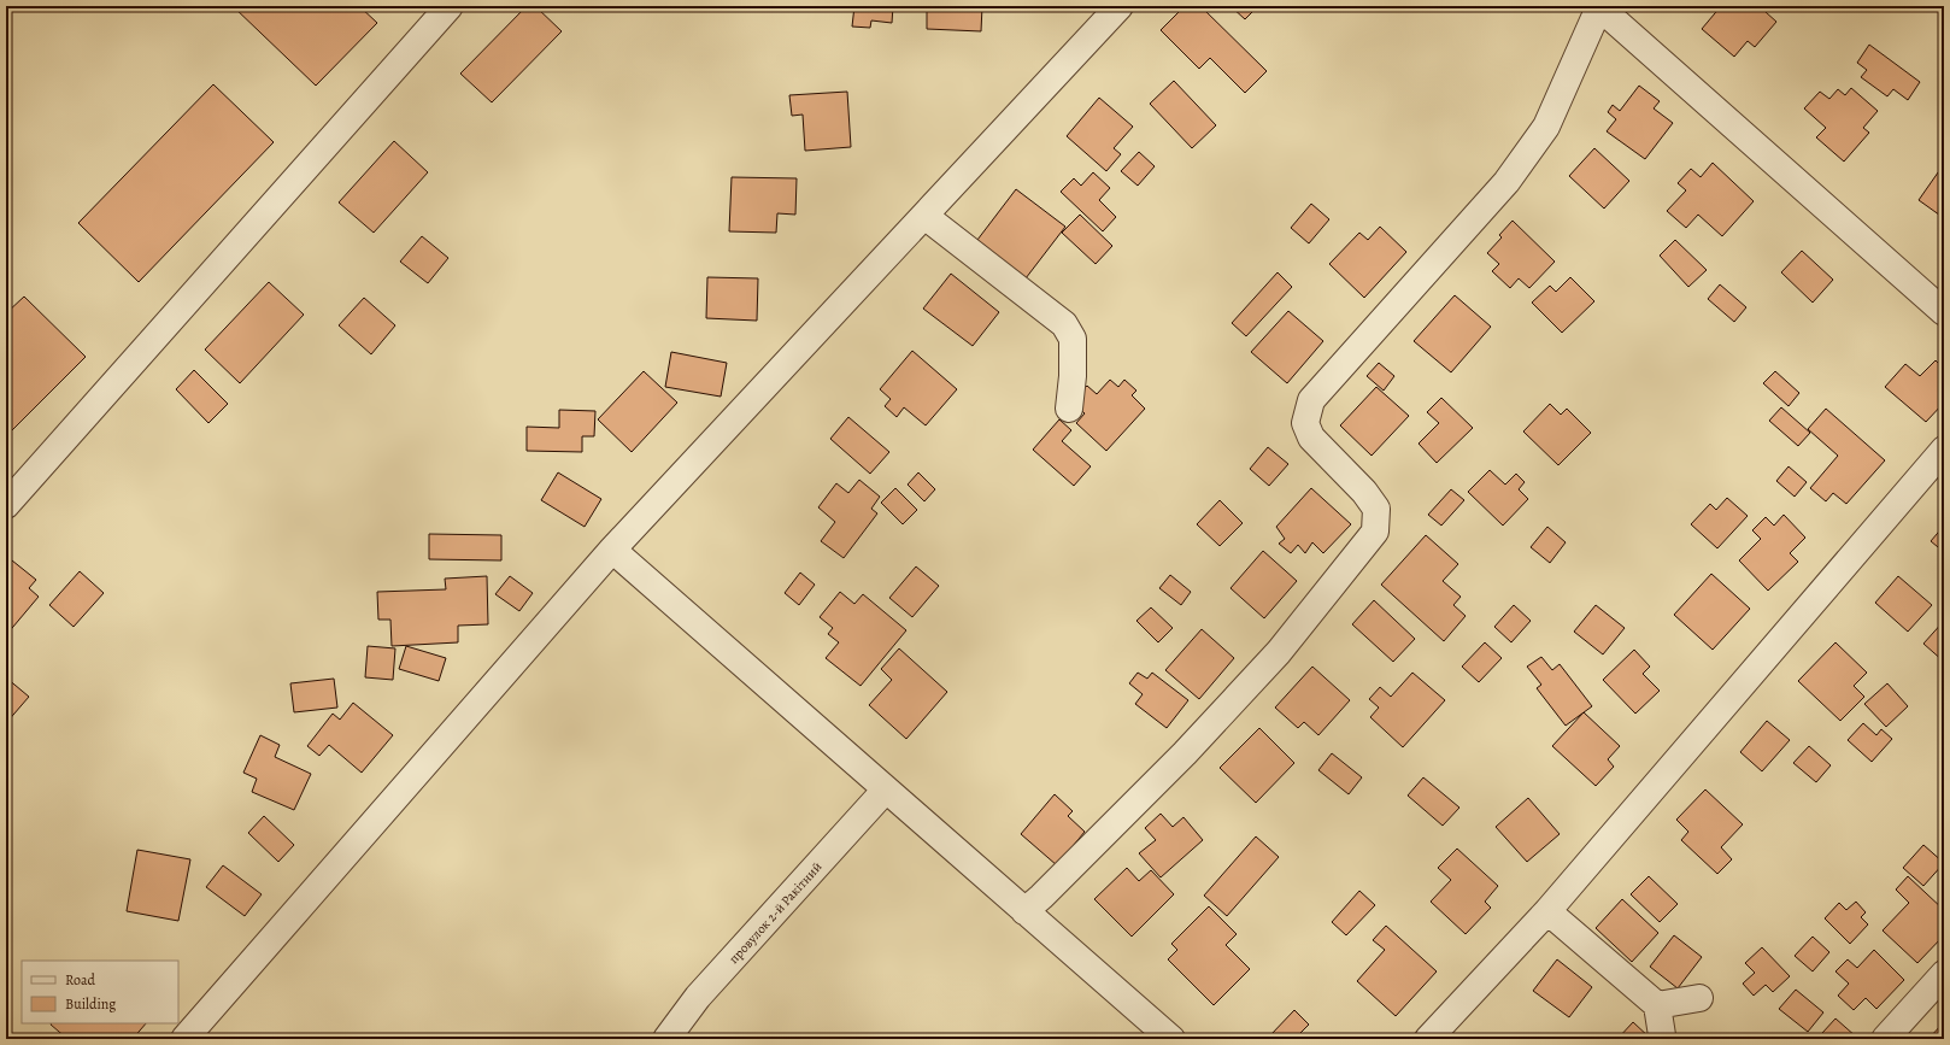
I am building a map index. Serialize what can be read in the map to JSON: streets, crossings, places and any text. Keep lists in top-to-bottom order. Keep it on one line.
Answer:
{"streets":{"street":["провулок 2-й Ракітний"]},"legend":["Road","Building"]}
